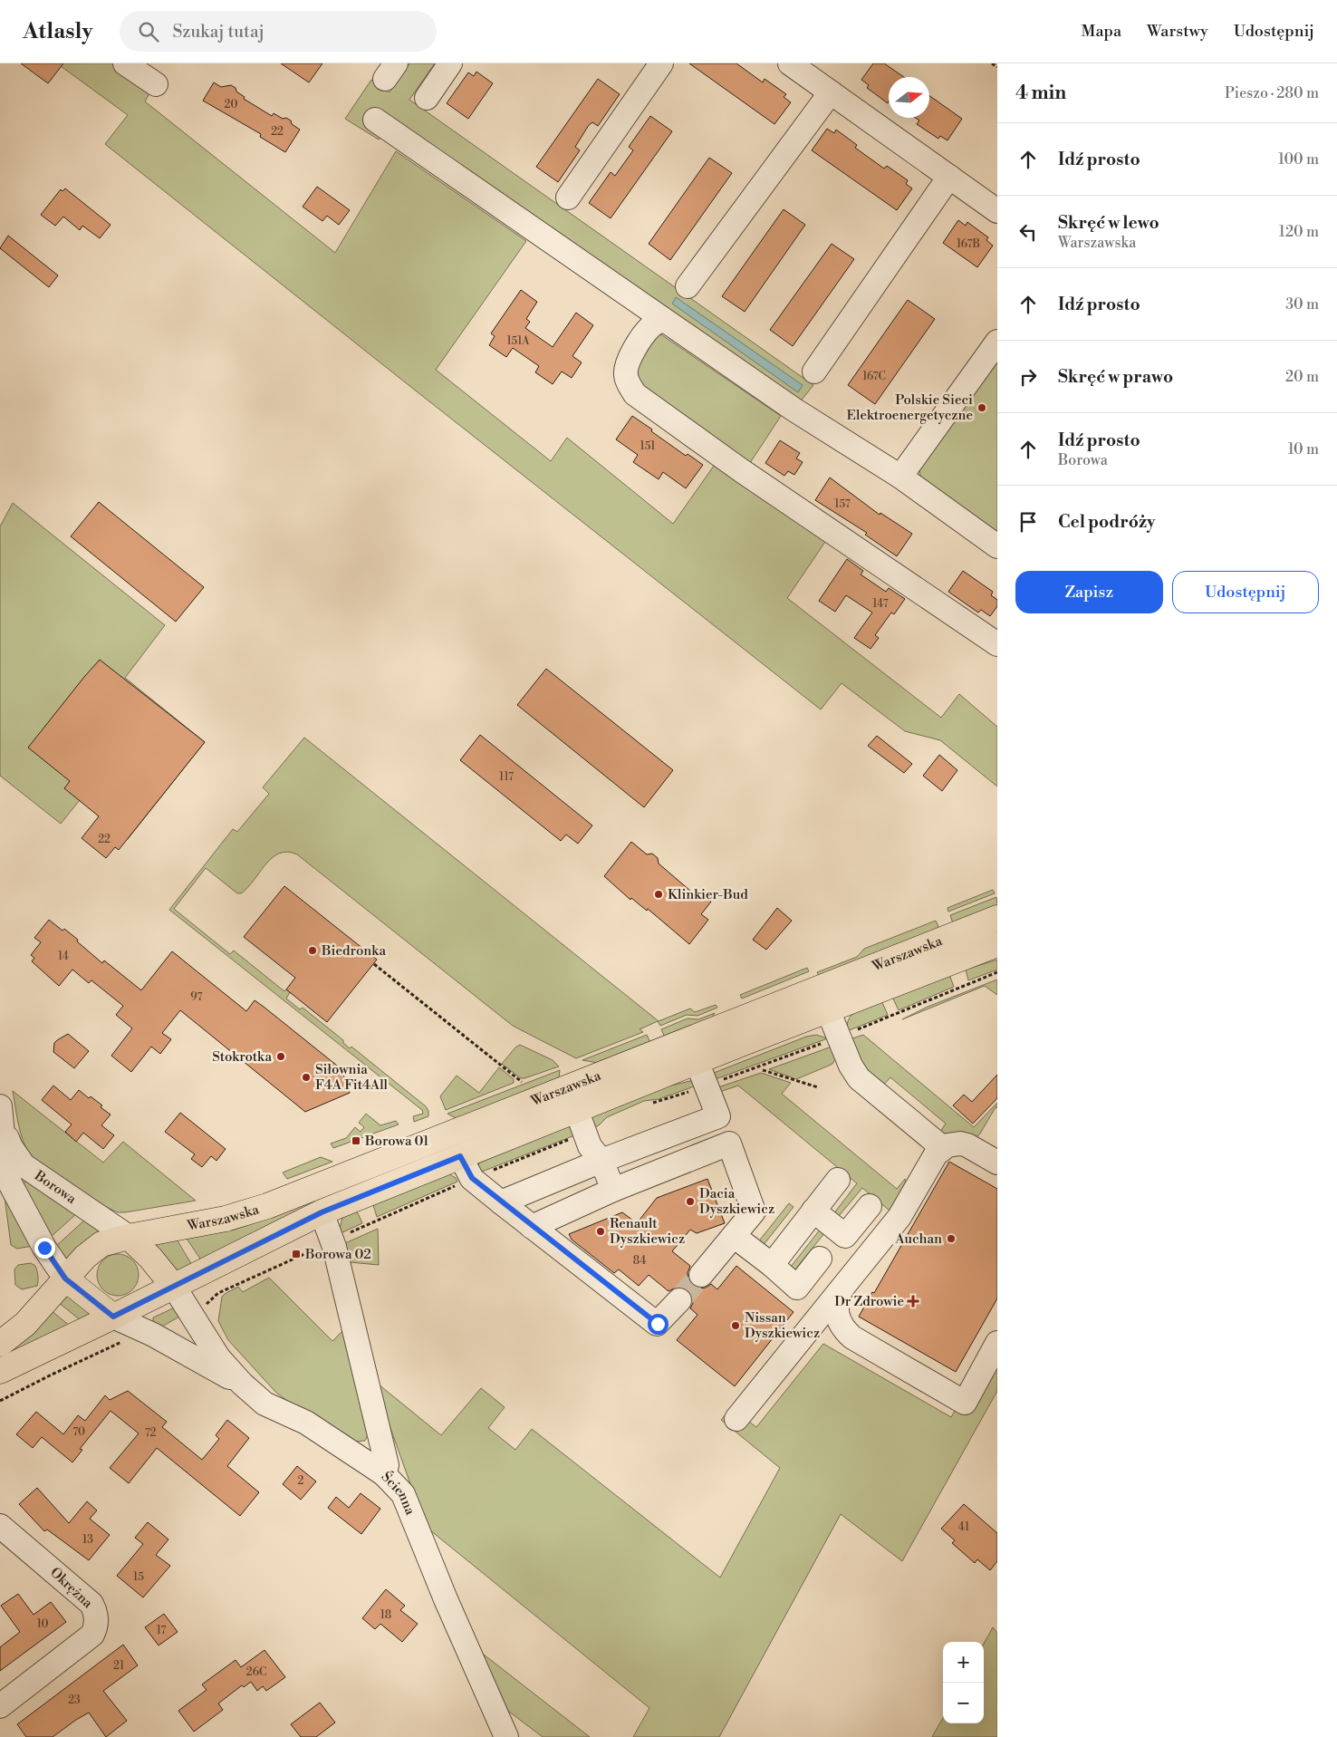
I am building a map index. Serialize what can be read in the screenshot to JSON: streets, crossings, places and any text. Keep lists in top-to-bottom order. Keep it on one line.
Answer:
{"streets":{"main road":["Warszawska"],"street":["Borowa","Ścienna","Okrężna"]},"crossings":[["Warszawska","Borowa"],["Warszawska","Ścienna"]],"places":{"other":["Polskie Sieci Elektroenergetyczne","Klinkier-Bud","Biedronka","Stokrotka","Siłownia F4A Fit4All","Dacia Dyszkiewicz","Renault Dyszkiewicz","Auchan","Nissan Dyszkiewicz"],"transit":["Borowa 01","Borowa 02"],"health":["Dr Zdrowie"]},"house_numbers":["20","22","167B","151A","167C","151","157","147","117","22","14","97","84","70","72","2","41","13","15","18","10","17","21","26C","23"],"north":"right","page":{"header":"Atlasly","search":"Szukaj tutaj","nav":["Mapa","Warstwy","Udostępnij"],"heading":["4 min","Pieszo · 280 m"],"list":[["Idź prosto","100 m"],["Skręć w lewo","Warszawska","120 m"],["Idź prosto","30 m"],["Skręć w prawo","20 m"],["Idź prosto","Borowa","10 m"],"Cel podróży"],"buttons":["Zapisz","Udostępnij"],"map_buttons":["+","−"]}}
